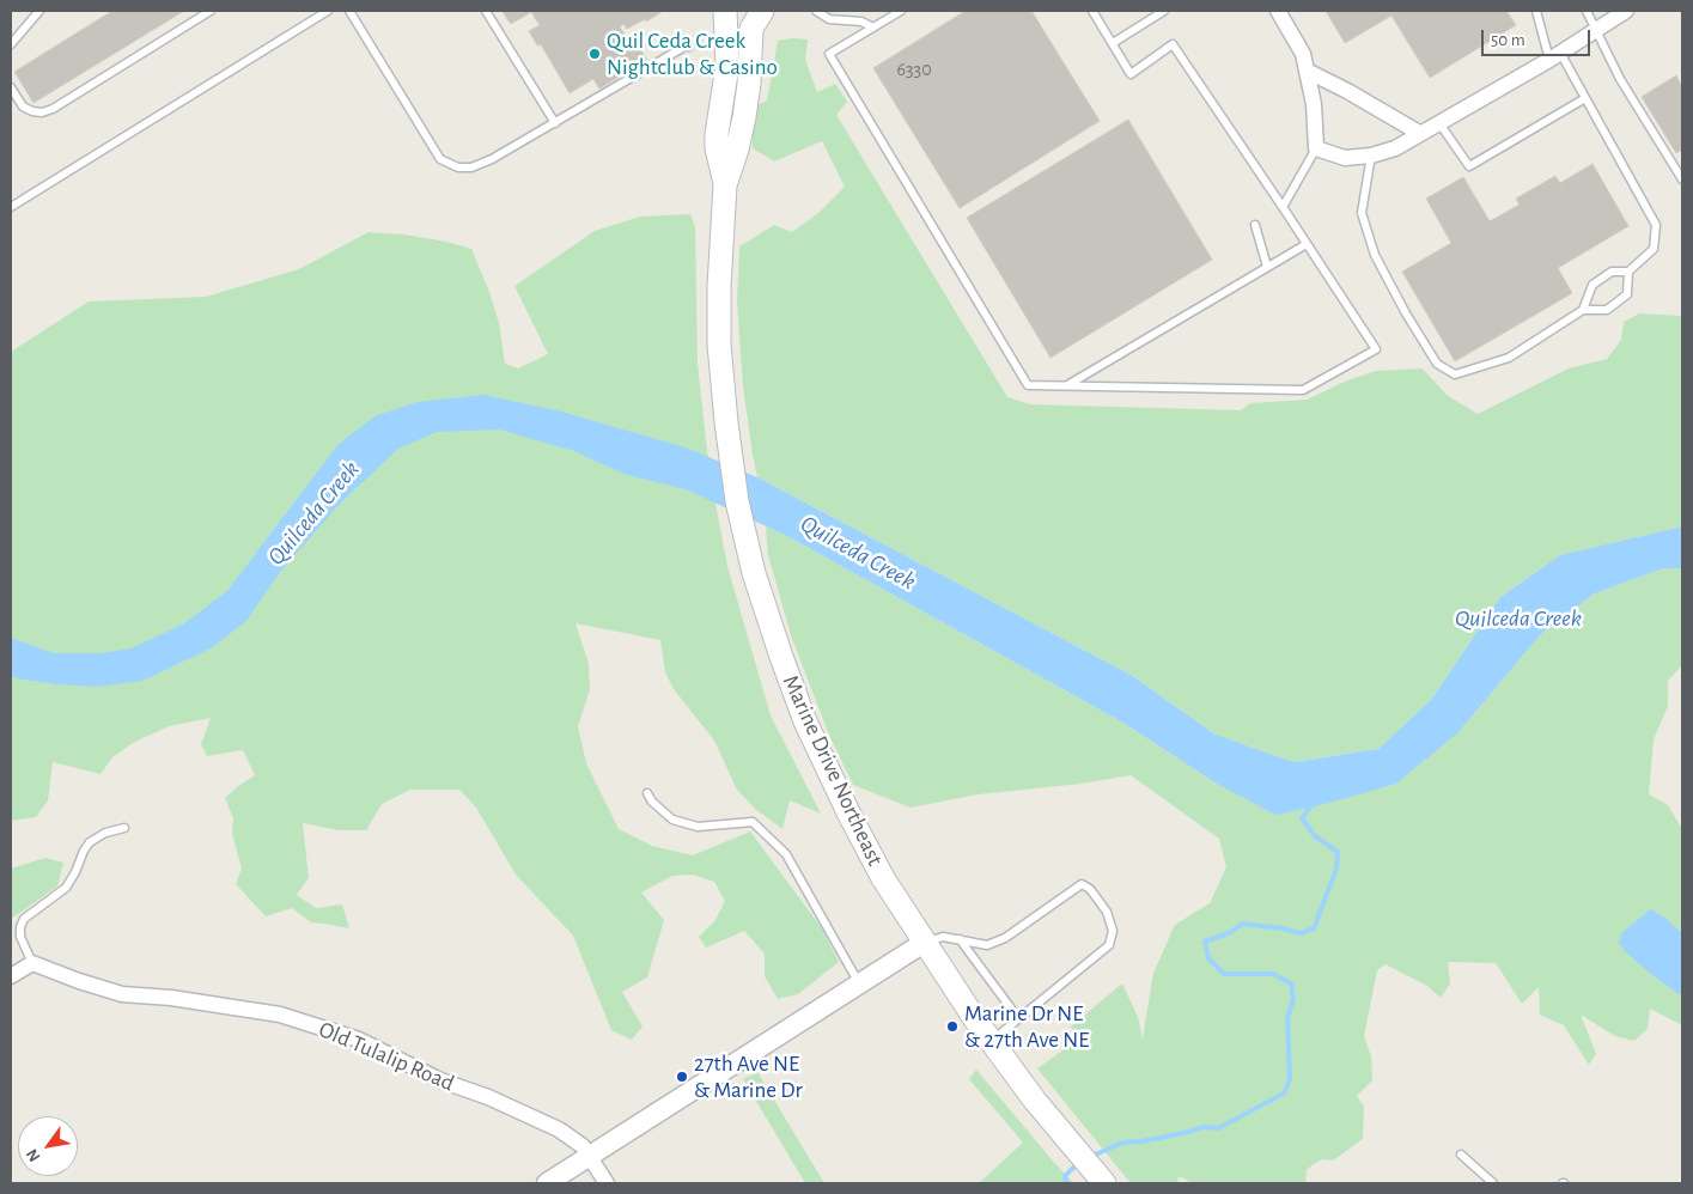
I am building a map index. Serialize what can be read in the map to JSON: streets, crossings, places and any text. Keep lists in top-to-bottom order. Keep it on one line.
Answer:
{"streets":{"main road":["Marine Drive Northeast"],"street":["Old Tulalip Road"]},"water":["Quilceda Creek"],"places":["Quil Ceda Creek Nightclub & Casino","Marine Dr NE & 27th Ave NE","27th Ave NE & Marine Dr"],"house_numbers":["6330"],"scale_bar":"50 m","north":"bottom left"}
